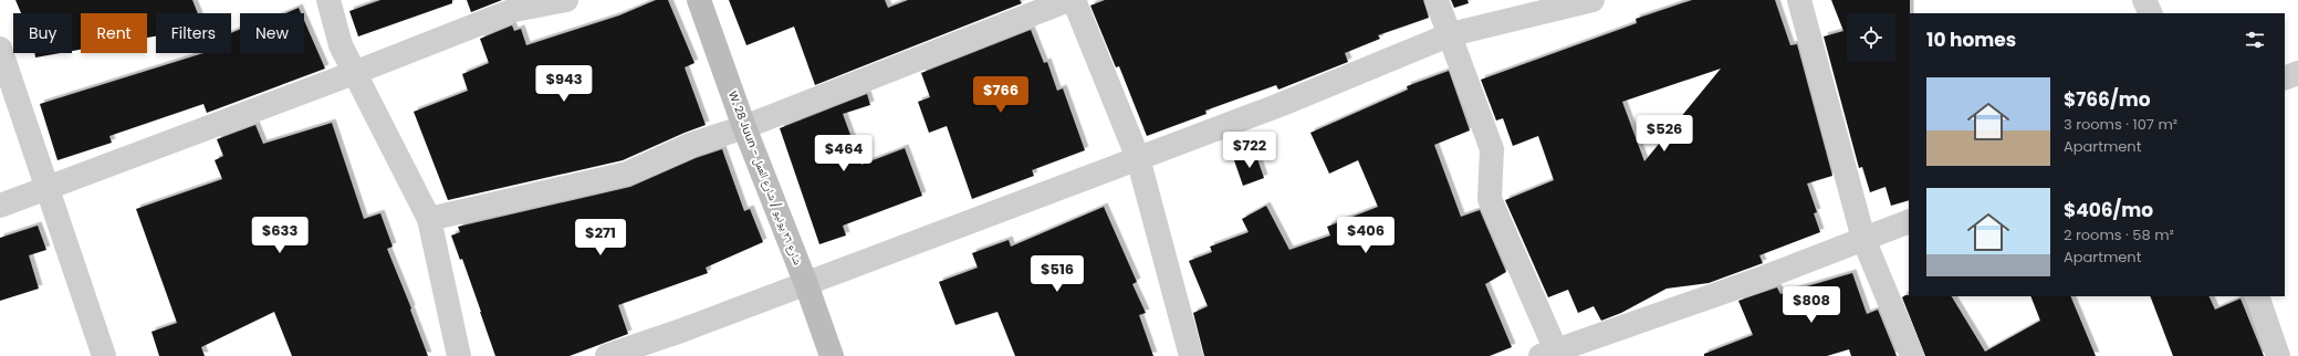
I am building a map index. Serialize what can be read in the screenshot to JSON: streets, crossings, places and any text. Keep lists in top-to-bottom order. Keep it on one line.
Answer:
{"streets":{"street":["W. 28 Juun - شارع ٢٦ يونيو / شارع العمل"]},"page":{"chip":["Buy","Rent","Filters","New"],"heading":"10 homes","price":["$943","$766","$526","$722","$464","$633","$406","$271","$516","$808"],"list":[{"name":"$766/mo","note":"3 rooms · 107 m² · Apartment"},{"name":"$406/mo","note":"2 rooms · 58 m² · Apartment"}]}}
